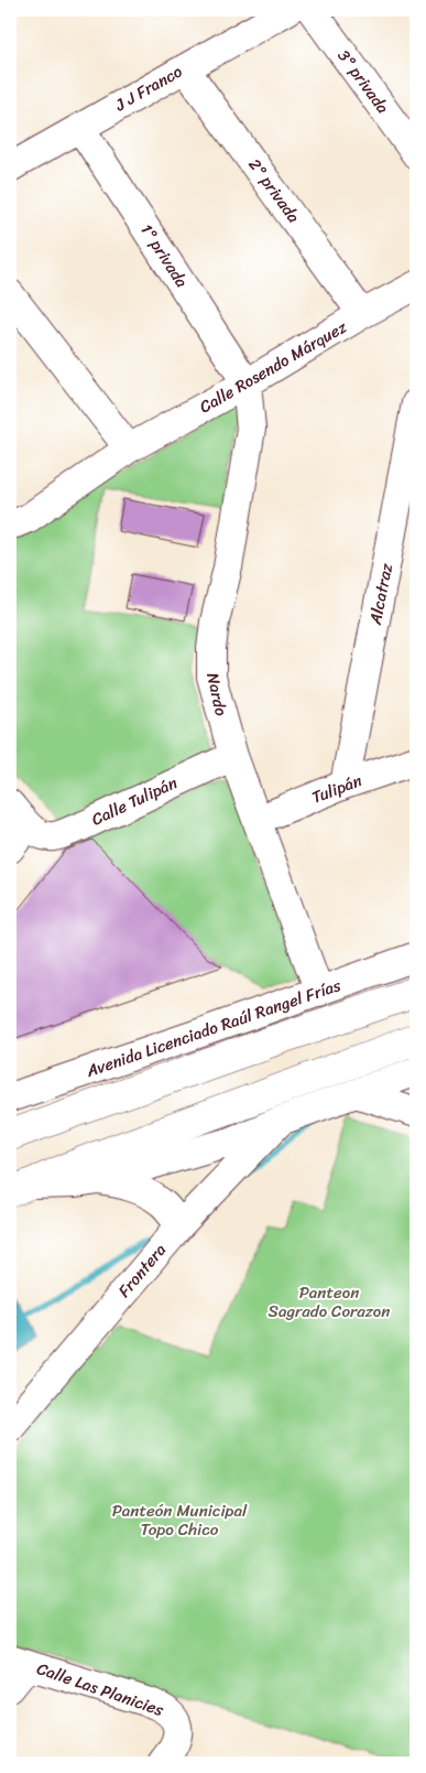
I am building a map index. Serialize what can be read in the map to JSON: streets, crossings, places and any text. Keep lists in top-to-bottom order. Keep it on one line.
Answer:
{"streets":{"street":["3° privada","J J Franco","2° privada","1° privada","Calle Rosendo Márquez","Alcatraz","Nardo","Tulipán","Calle Tulipán","Avenida Licenciado Raúl Rangel Frías","Frontera","Calle Las Planicies"]},"crossings":[["J J Franco","2° privada"],["J J Franco","1° privada"],["2° privada","Calle Rosendo Márquez"],["1° privada","Calle Rosendo Márquez"],["1° privada","Nardo"],["Calle Rosendo Márquez","Nardo"],["Alcatraz","Tulipán"],["Nardo","Tulipán"],["Nardo","Calle Tulipán"],["Nardo","Avenida Licenciado Raúl Rangel Frías"]],"parks":["Panteon Sagrado Corazon","Panteón Municipal Topo Chico"]}
